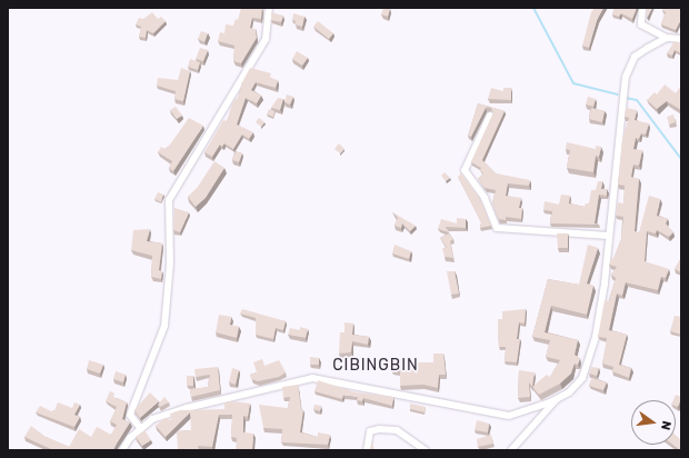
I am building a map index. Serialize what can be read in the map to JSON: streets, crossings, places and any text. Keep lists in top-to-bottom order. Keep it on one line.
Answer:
{"districts":["CIBINGBIN"],"north":"right"}
